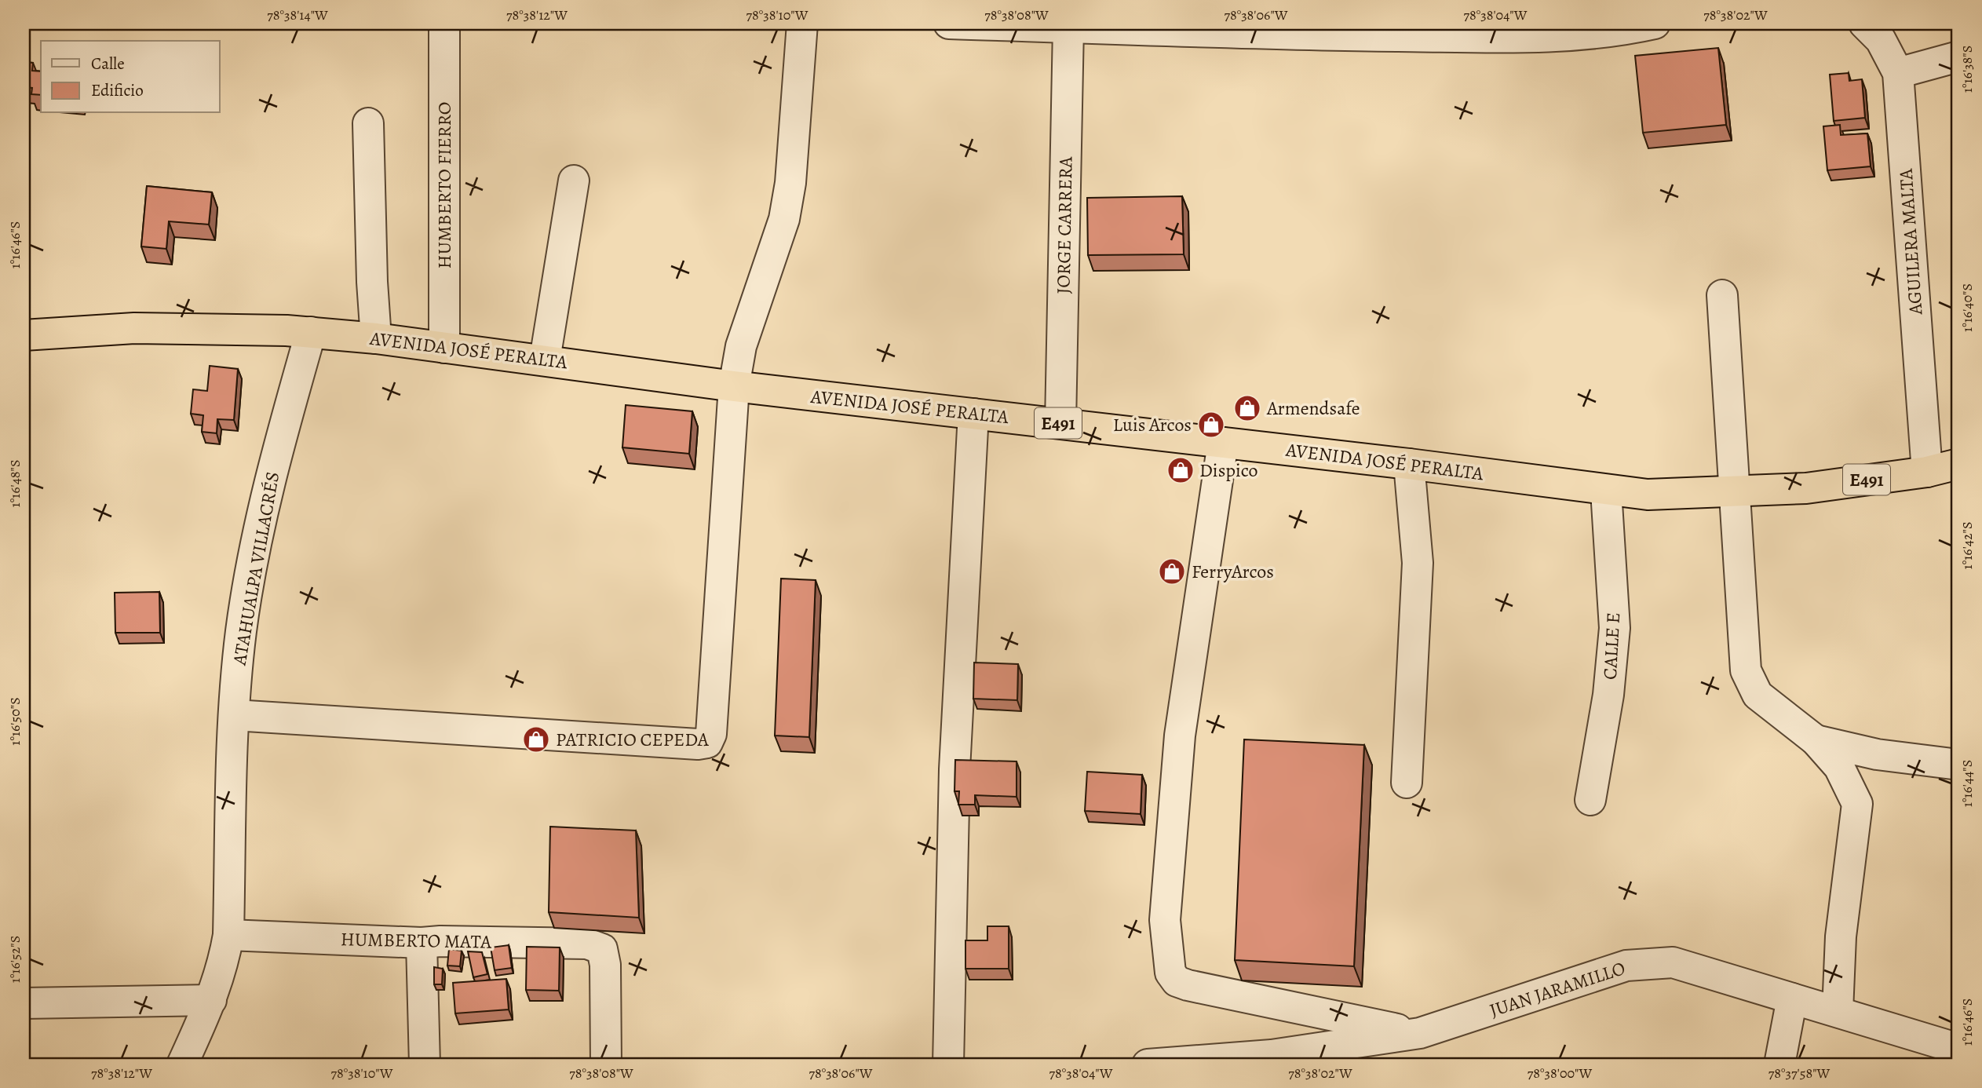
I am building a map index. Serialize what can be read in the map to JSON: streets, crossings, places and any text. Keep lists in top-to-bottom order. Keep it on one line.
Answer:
{"streets":{"highway":["AVENIDA JOSÉ PERALTA","E491"],"street":["HUMBERTO FIERRO","JORGE CARRERA","AGUILERA MALTA","ATAHUALPA VILLACRÉS","CALLE E","HUMBERTO MATA","JUAN JARAMILLO"]},"crossings":[["HUMBERTO FIERRO","AVENIDA JOSÉ PERALTA"],["JORGE CARRERA","AVENIDA JOSÉ PERALTA"],["AGUILERA MALTA","AVENIDA JOSÉ PERALTA"],["AVENIDA JOSÉ PERALTA","ATAHUALPA VILLACRÉS"],["AVENIDA JOSÉ PERALTA","CALLE E"],["ATAHUALPA VILLACRÉS","HUMBERTO MATA"]],"places":{"shop":["Armendsafe","Luis Arcos","Dispico","FerryArcos","PATRICIO CEPEDA"]},"legend":["Calle","Edificio"],"coordinates":["78°38'14\"W","78°38'12\"W","78°38'10\"W","78°38'08\"W","78°38'06\"W","78°38'04\"W","78°38'02\"W","1°16'38\"S","1°16'46\"S","1°16'40\"S","1°16'48\"S","1°16'42\"S","1°16'50\"S","1°16'44\"S","1°16'52\"S","78°38'00\"W","78°37'58\"W"]}
